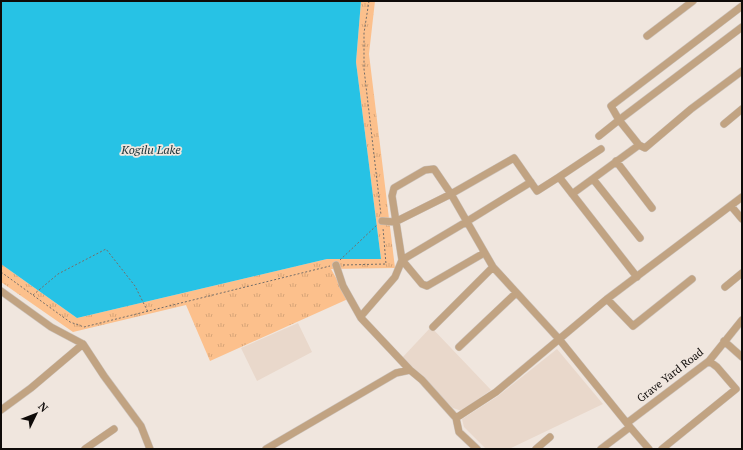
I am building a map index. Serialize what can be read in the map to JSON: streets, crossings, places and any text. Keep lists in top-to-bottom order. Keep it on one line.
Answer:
{"streets":{"street":["Grave Yard Road"]},"water":["Kogilu Lake"],"north":"top right"}
